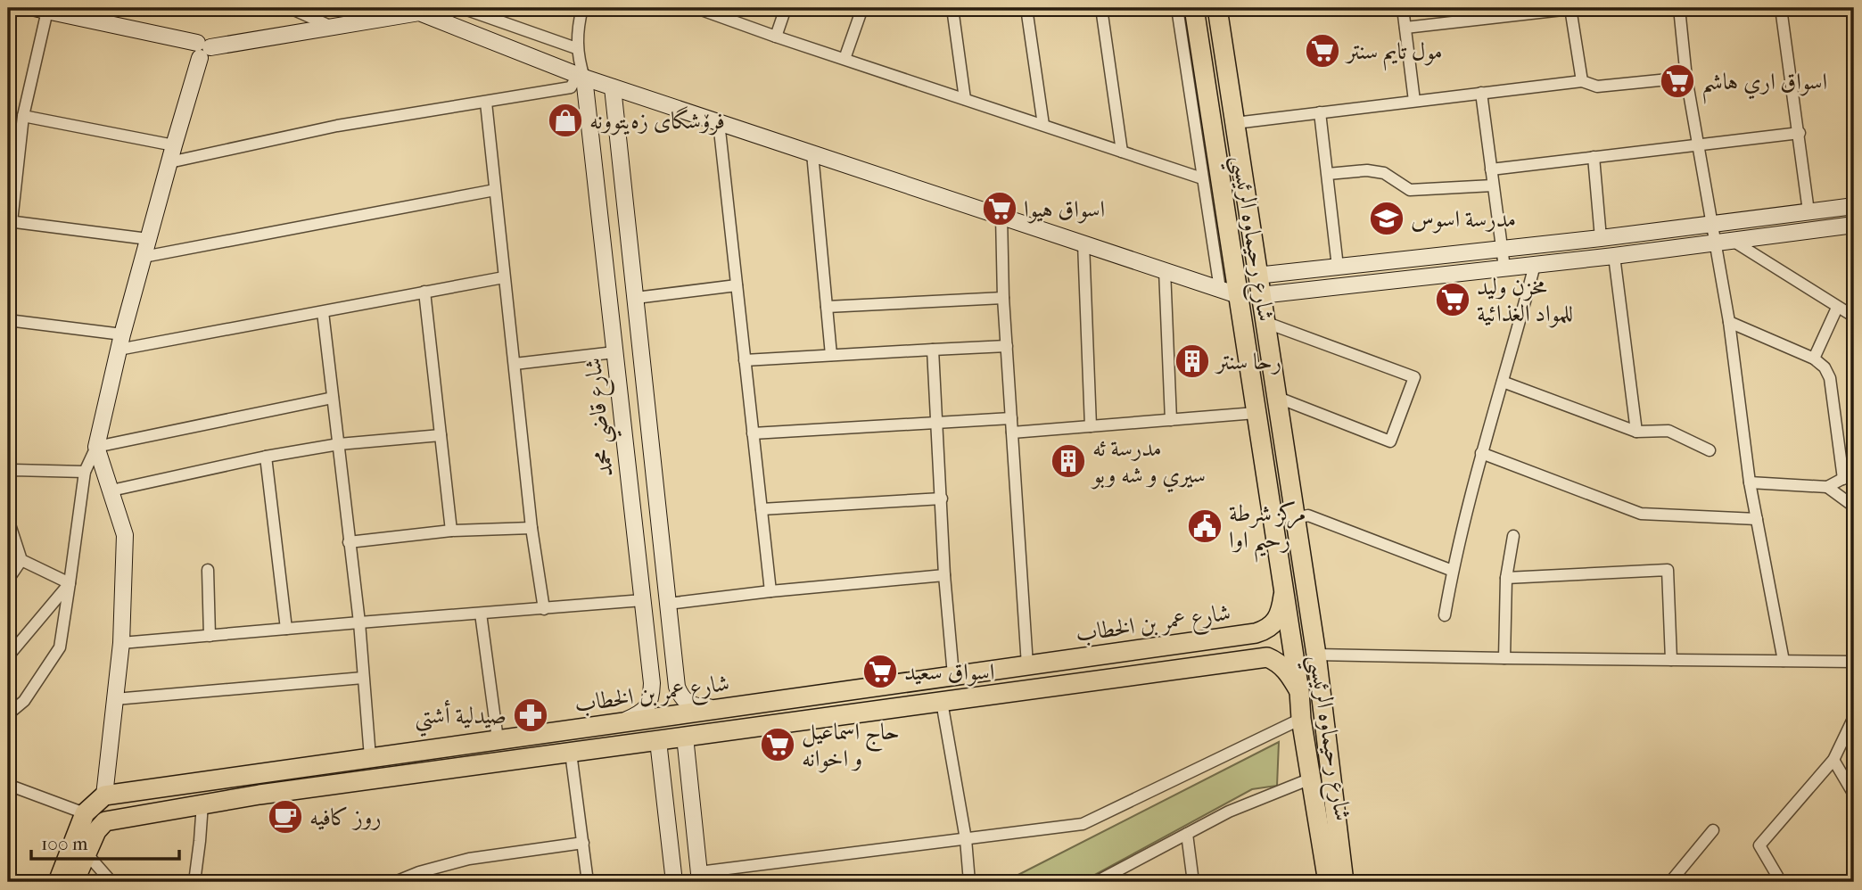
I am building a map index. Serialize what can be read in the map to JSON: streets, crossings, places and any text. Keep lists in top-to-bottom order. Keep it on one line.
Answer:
{"streets":{"main road":["شارع رحيماوه الرئيسي","شارع عمر بن الخطاب"],"street":["شارع قاضي محمد"]},"crossings":[["شارع رحيماوه الرئيسي","شارع عمر بن الخطاب"],["شارع قاضي محمد","شارع عمر بن الخطاب"]],"places":{"supermarket":["مول تايم سنتر","اسواق اري هاشم","اسواق هيوا","مخزن وليد للمواد الغذائية","اسواق سعيد","حاج اسماعيل و اخوانه"],"shop":["فرۆشگای زەیتوونە"],"school or university":["مدرسة اسوس"],"building":["رحا سنتر","مدرسة ئه سيري و شه وبو"],"public building":["مركز شرطة رحيم اوا"],"pharmacy":["صيدلية أشتي"],"cafe":["روز كافيه"]},"scale_bar":"100 m"}
